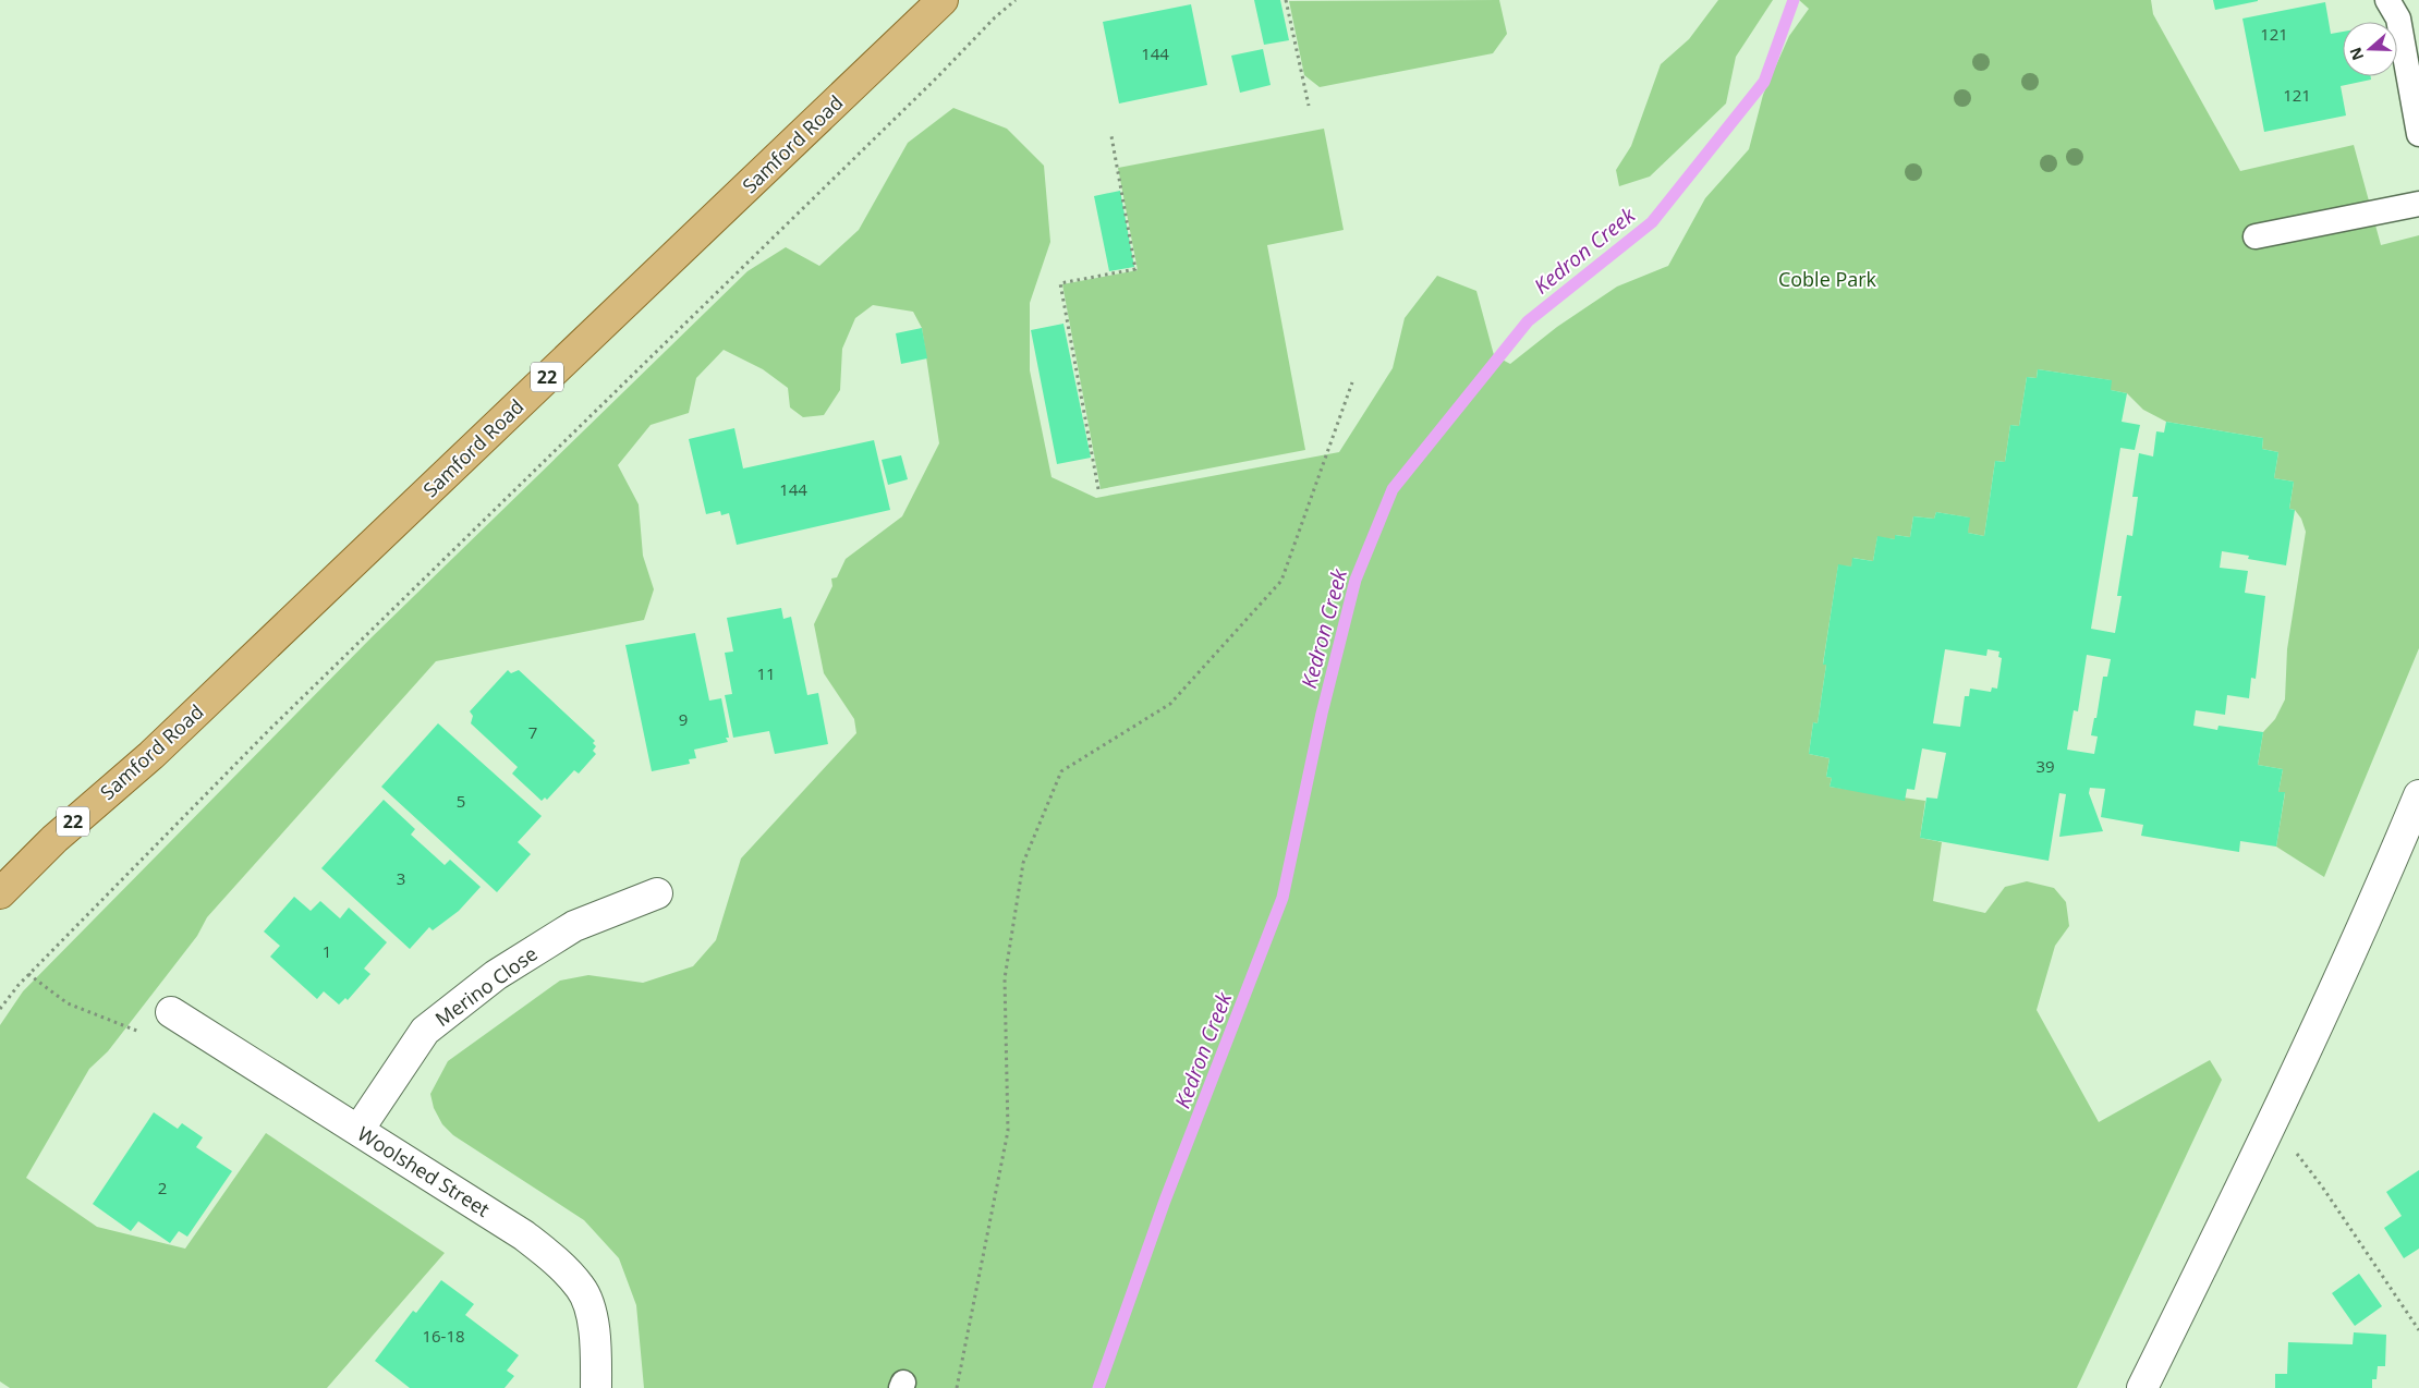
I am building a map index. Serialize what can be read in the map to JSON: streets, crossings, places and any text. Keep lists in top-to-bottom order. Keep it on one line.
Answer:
{"streets":{"main road":["Samford Road","22"],"street":["Merino Close","Woolshed Street"]},"crossings":[["Merino Close","Woolshed Street"]],"water":["Kedron Creek"],"parks":["Coble Park"],"house_numbers":["121","144","121","144","11","9","7","39","5","3","1","2","16-18"],"north":"left"}
